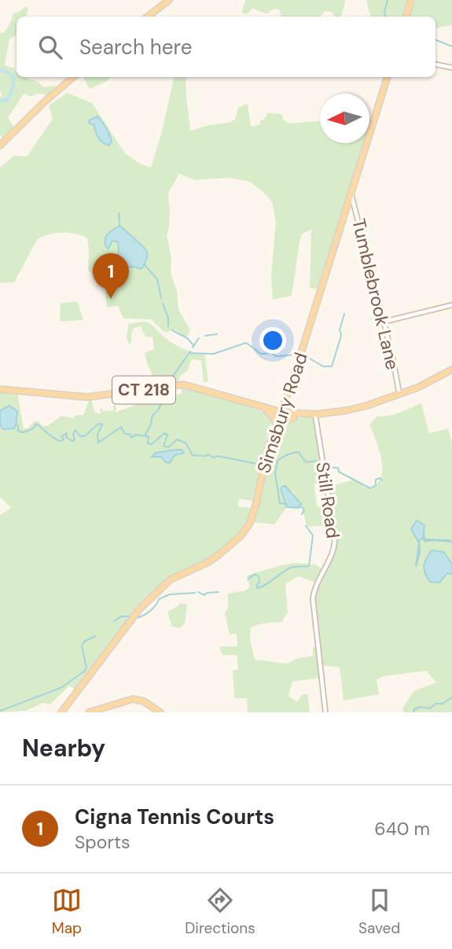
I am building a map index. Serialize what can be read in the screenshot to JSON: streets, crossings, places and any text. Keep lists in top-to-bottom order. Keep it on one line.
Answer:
{"streets":{"main road":["CT 218","Simsbury Road"],"street":["Tumblebrook Lane","Still Road"]},"crossings":[["Tumblebrook Lane","CT 218"],["Tumblebrook Lane","Simsbury Road"],["CT 218","Simsbury Road"],["CT 218","Still Road"]],"north":"left","page":{"search":"Search here","pins":"1","heading":"Nearby","list":[{"mark":"1","name":"Cigna Tennis Courts","note":"Sports","value":"640 m"}],"nav":["Map","Directions","Saved"]}}
